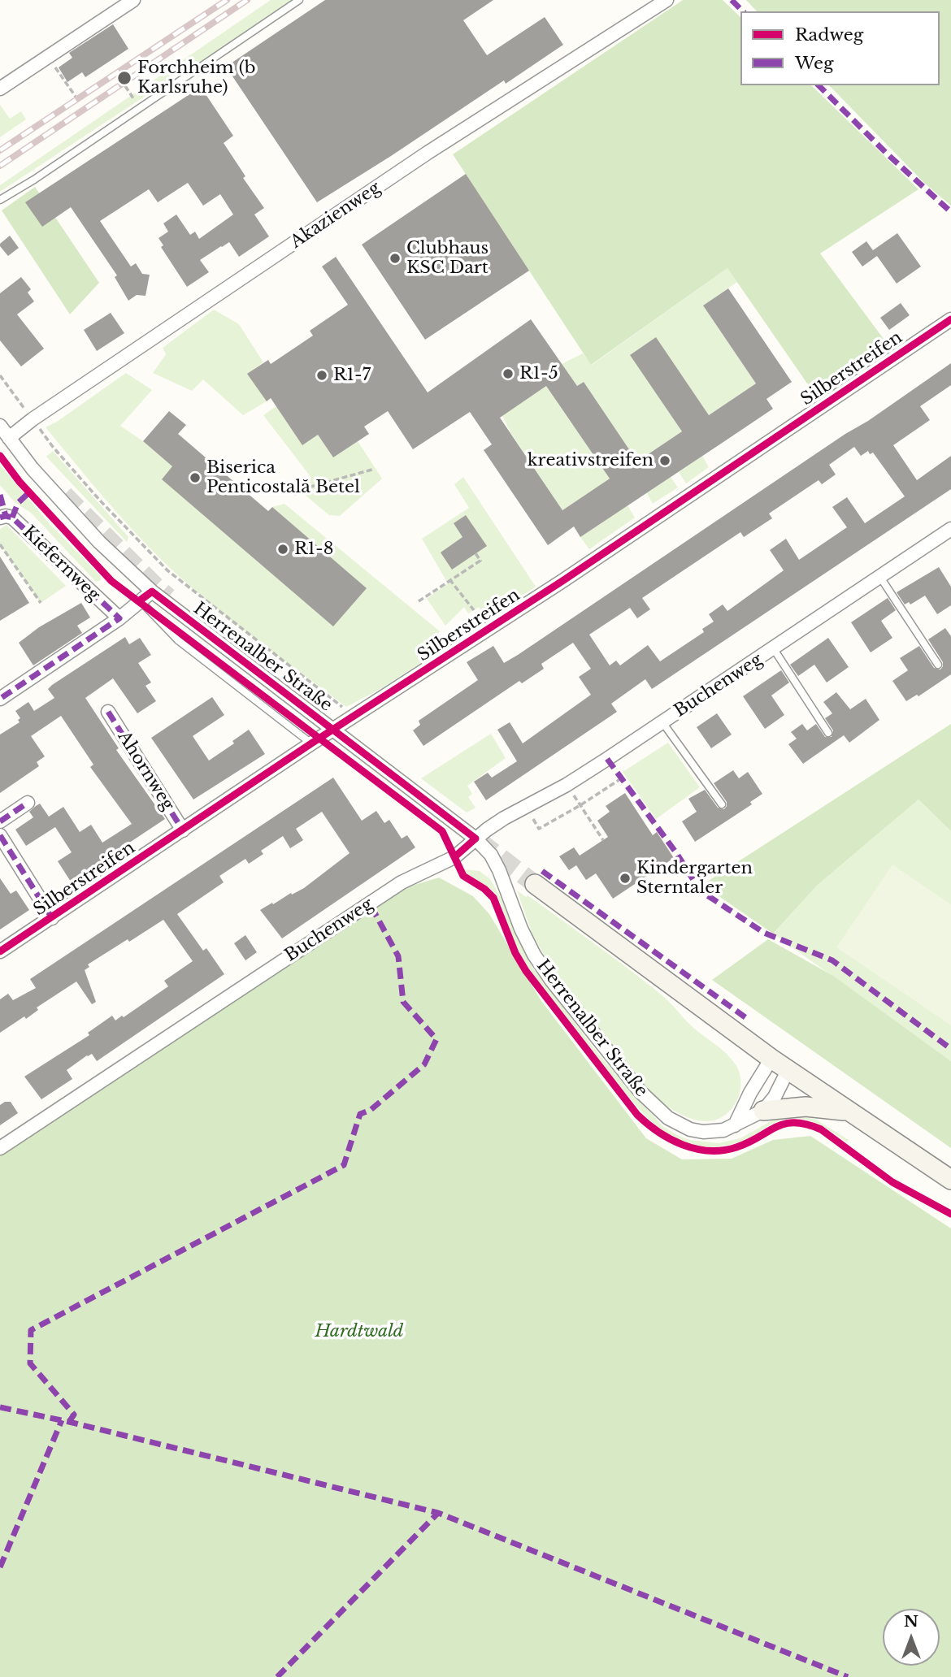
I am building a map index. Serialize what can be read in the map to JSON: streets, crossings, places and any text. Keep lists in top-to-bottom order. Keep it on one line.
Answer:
{"streets":{"street":["Akazienweg","Silberstreifen","Kiefernweg","Herrenalber Straße","Buchenweg","Ahornweg"]},"crossings":[["Akazienweg","Herrenalber Straße"],["Silberstreifen","Herrenalber Straße"],["Silberstreifen","Ahornweg"],["Herrenalber Straße","Buchenweg"]],"parks":["Hardtwald"],"places":["Forchheim (b Karlsruhe)","Clubhaus KSC Dart","R1-5","R1-7","kreativstreifen","Biserica Penticostală Betel","R1-8","Kindergarten Sterntaler"],"legend":["Radweg","Weg"],"north":"top"}
